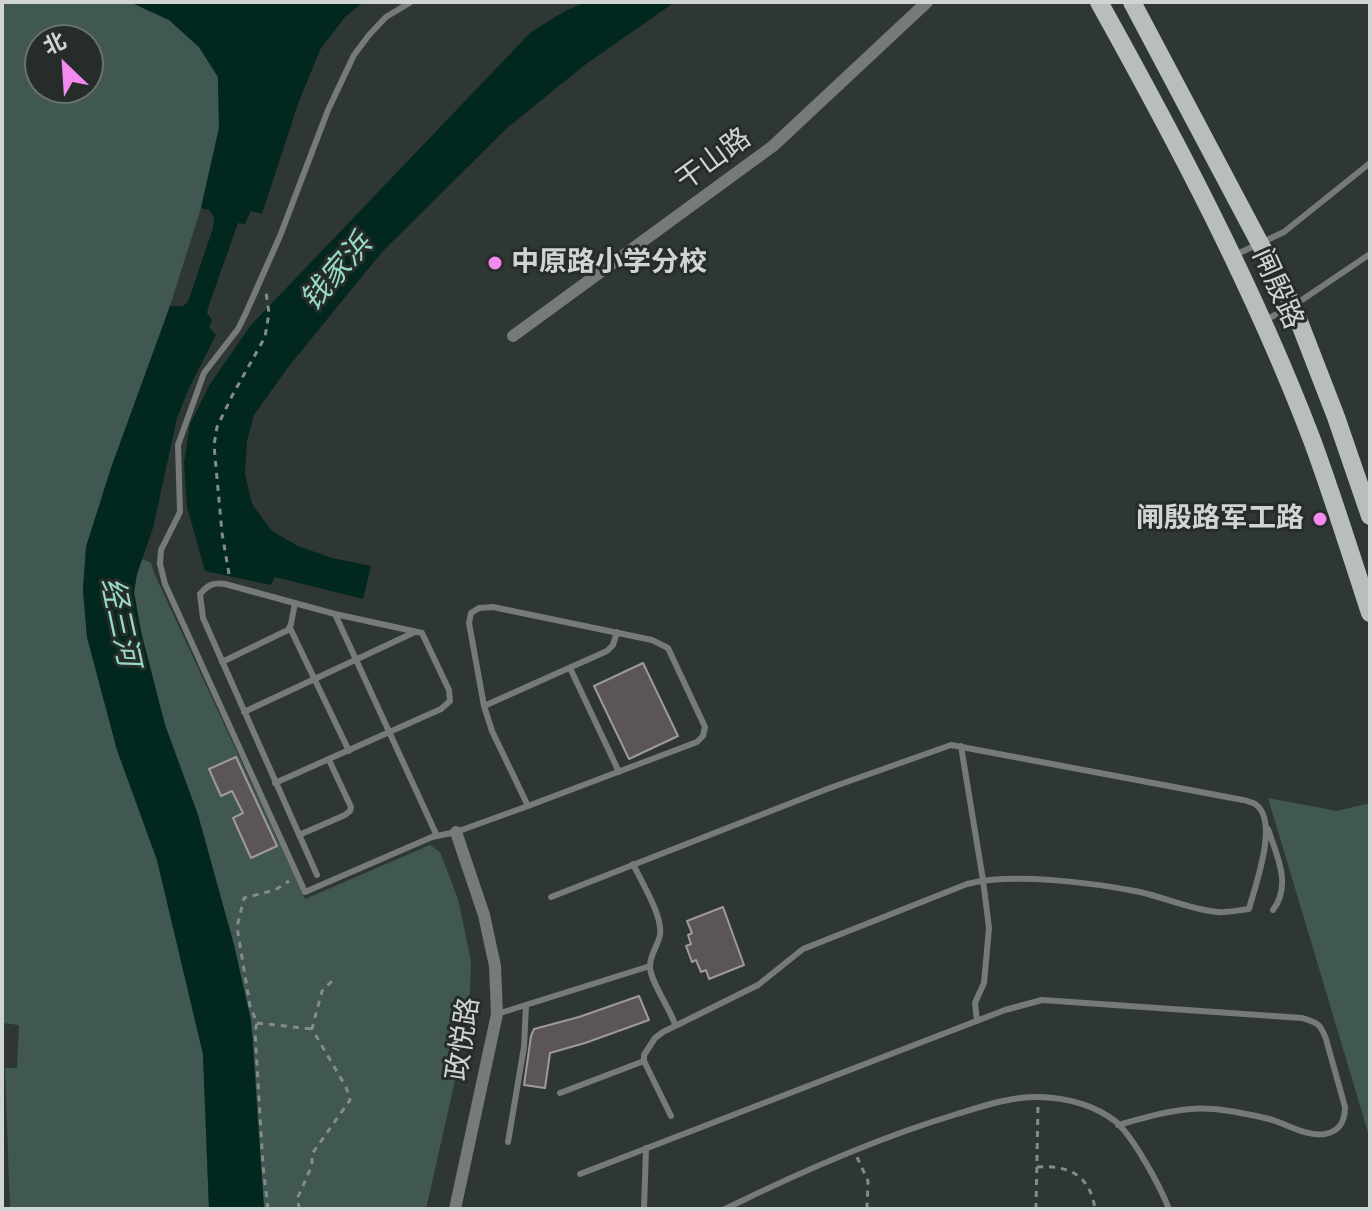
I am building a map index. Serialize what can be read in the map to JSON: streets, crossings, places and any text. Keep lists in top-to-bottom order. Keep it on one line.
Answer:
{"streets":{"main road":["闸殷路"],"street":["干山路","政悦路"]},"water":["钱家浜","经三河"],"places":["中原路小学分校","闸殷路军工路"],"north":"top left"}
